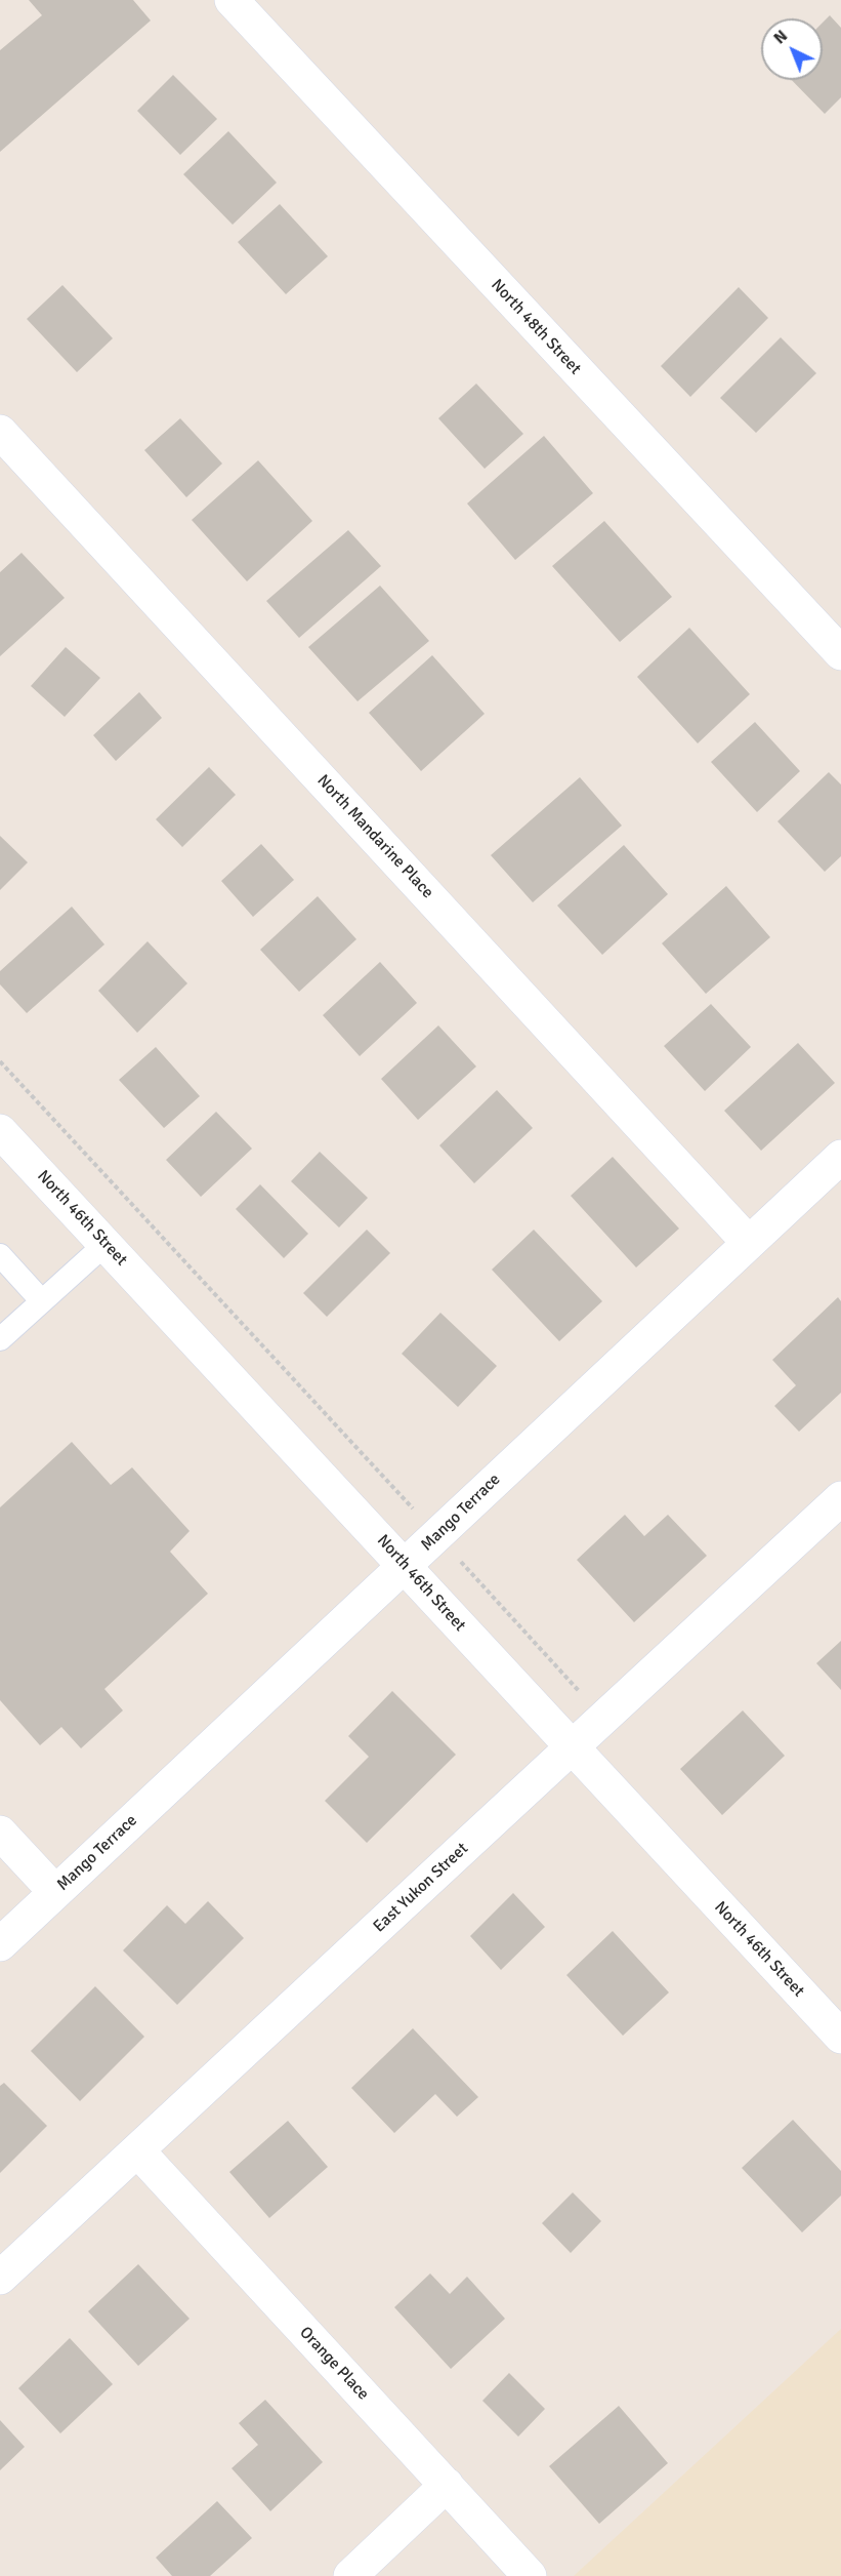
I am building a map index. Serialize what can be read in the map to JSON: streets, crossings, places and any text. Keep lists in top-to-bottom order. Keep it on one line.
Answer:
{"streets":{"street":["North 48th Street","North Mandarine Place","North 46th Street","Mango Terrace","East Yukon Street","Orange Place"]},"crossings":[["North Mandarine Place","Mango Terrace"],["North 46th Street","Mango Terrace"],["North 46th Street","East Yukon Street"],["East Yukon Street","Orange Place"]],"north":"top left"}
